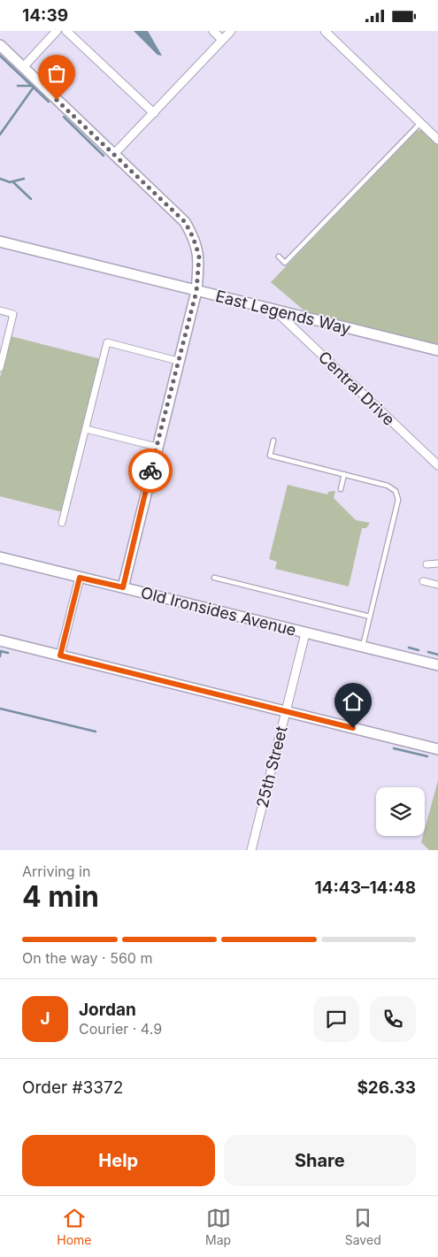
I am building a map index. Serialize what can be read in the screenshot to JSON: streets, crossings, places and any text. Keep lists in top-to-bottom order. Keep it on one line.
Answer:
{"streets":{"street":["East Legends Way","Central Drive","Old Ironsides Avenue","25th Street"]},"crossings":[["East Legends Way","Central Drive"],["Old Ironsides Avenue","25th Street"]],"page":{"status":"14:39","heading":["4 min","Arriving in","14:43–14:48"],"panel":["Jordan","Courier · 4.9","Order #3372","$26.33"],"bar":"On the way · 560 m","round":"J","buttons":["Help","Share"],"tabs":["Home","Map","Saved"]}}
